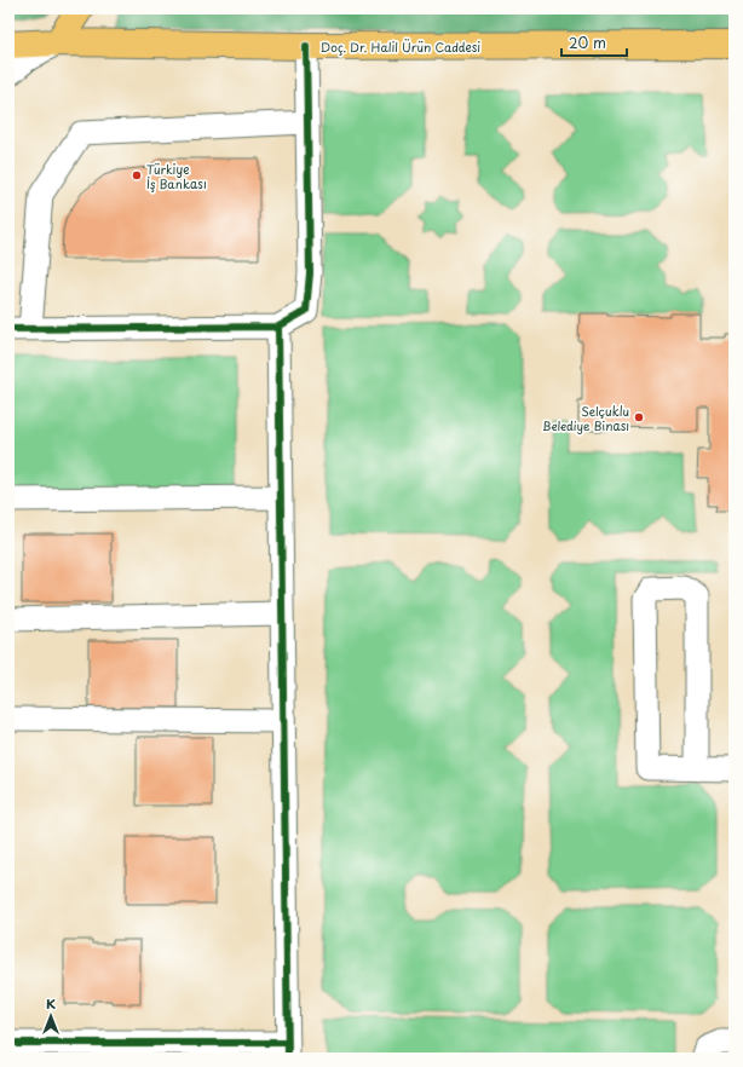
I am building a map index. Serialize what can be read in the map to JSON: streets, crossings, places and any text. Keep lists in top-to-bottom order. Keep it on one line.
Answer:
{"streets":{"main road":["Doç. Dr. Halil Ürün Caddesi"]},"places":["Türkiye İş Bankası","Selçuklu Belediye Binası"],"scale_bar":"20 m","north":"top"}
